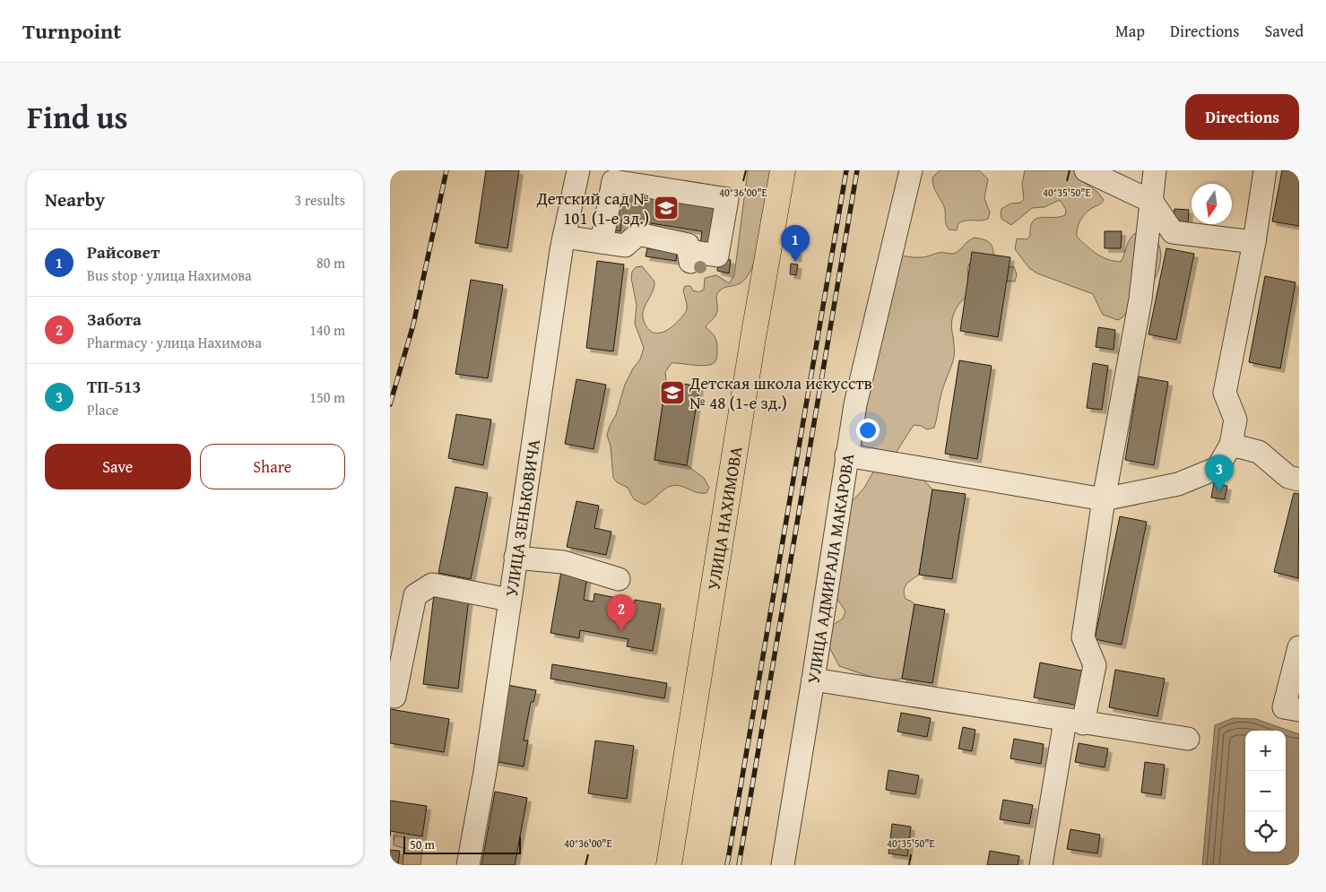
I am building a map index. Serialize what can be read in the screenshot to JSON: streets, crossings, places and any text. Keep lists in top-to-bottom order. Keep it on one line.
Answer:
{"streets":{"main road":["УЛИЦА НАХИМОВА"],"street":["УЛИЦА ЗЕНЬКОВИЧА","УЛИЦА АДМИРАЛА МАКАРОВА"]},"places":{"school or university":["Детский сад № 101 (1-е зд.)","Детская школа искусств № 48 (1-е зд.)"]},"scale_bar":"50 m","north":"bottom","page":{"header":"Turnpoint","nav":["Map","Directions","Saved"],"title":"Find us","buttons":["Directions",["Save","Share"]],"heading":["Nearby","3 results"],"pins":["1","3","2"],"list":[{"mark":"1","name":"Райсовет","note":"Bus stop · улица Нахимова","value":"80 m"},{"mark":"2","name":"Забота","note":"Pharmacy · улица Нахимова","value":"140 m"},{"mark":"3","name":"ТП-513","note":"Place","value":"150 m"}],"map_buttons":["+","−"],"scale":"50 m"},"coordinates":["40°36'00\"E","40°35'50\"E"]}
